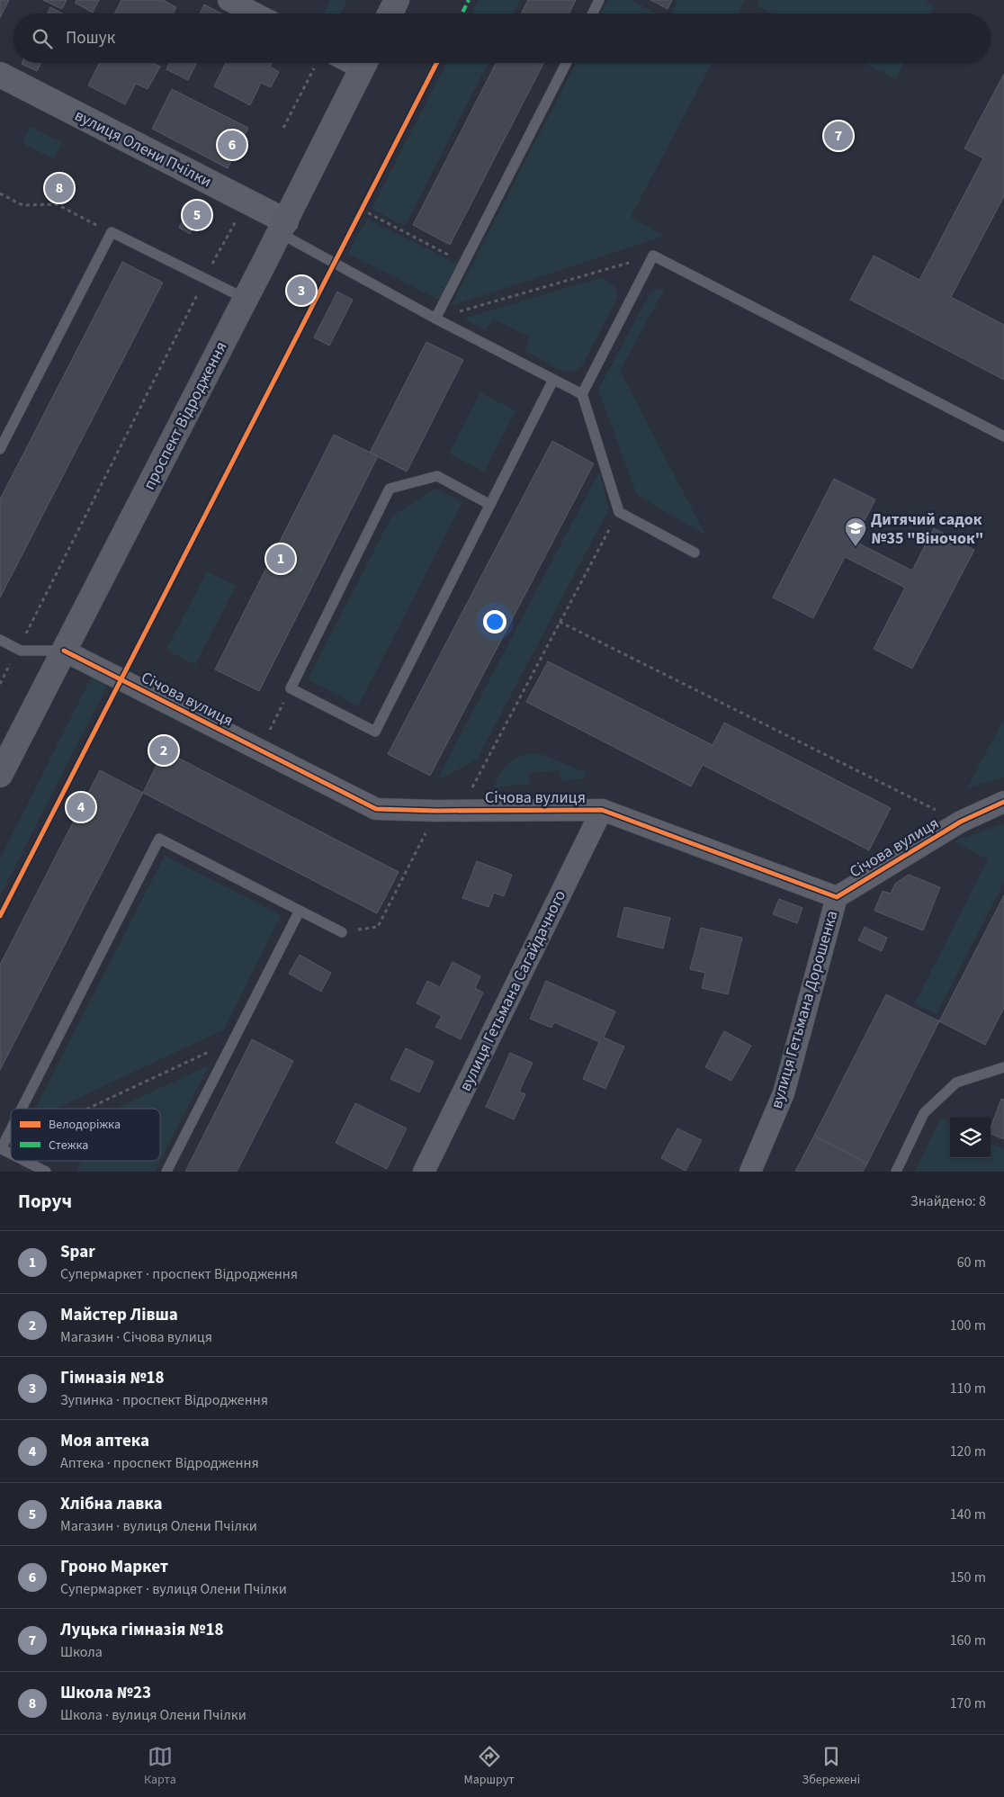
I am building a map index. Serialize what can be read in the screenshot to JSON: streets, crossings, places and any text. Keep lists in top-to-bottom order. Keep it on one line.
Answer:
{"streets":{"main road":["проспект Відродження"],"street":["вулиця Олени Пчілки","Січова вулиця","вулиця Гетьмана Сагайдачного","вулиця Гетьмана Дорошенка"]},"crossings":[["вулиця Олени Пчілки","проспект Відродження"],["проспект Відродження","Січова вулиця"],["Січова вулиця","вулиця Гетьмана Сагайдачного"],["Січова вулиця","вулиця Гетьмана Дорошенка"]],"places":{"school or university":["Дитячий садок №35 \"Віночок\""]},"legend":["Велодоріжка","Стежка"],"page":{"search":"Пошук","pins":["7","6","8","5","3","1","2","4"],"heading":["Поруч","Знайдено: 8"],"list":[{"mark":"1","name":"Spar","note":"Супермаркет · проспект Відродження","value":"60 m"},{"mark":"2","name":"Майстер Лівша","note":"Магазин · Січова вулиця","value":"100 m"},{"mark":"3","name":"Гімназія №18","note":"Зупинка · проспект Відродження","value":"110 m"},{"mark":"4","name":"Моя аптека","note":"Аптека · проспект Відродження","value":"120 m"},{"mark":"5","name":"Хлібна лавка","note":"Магазин · вулиця Олени Пчілки","value":"140 m"},{"mark":"6","name":"Гроно Маркет","note":"Супермаркет · вулиця Олени Пчілки","value":"150 m"},{"mark":"7","name":"Луцька гімназія №18","note":"Школа","value":"160 m"},{"mark":"8","name":"Школа №23","note":"Школа · вулиця Олени Пчілки","value":"170 m"}],"nav":["Карта","Маршрут","Збережені"]}}
